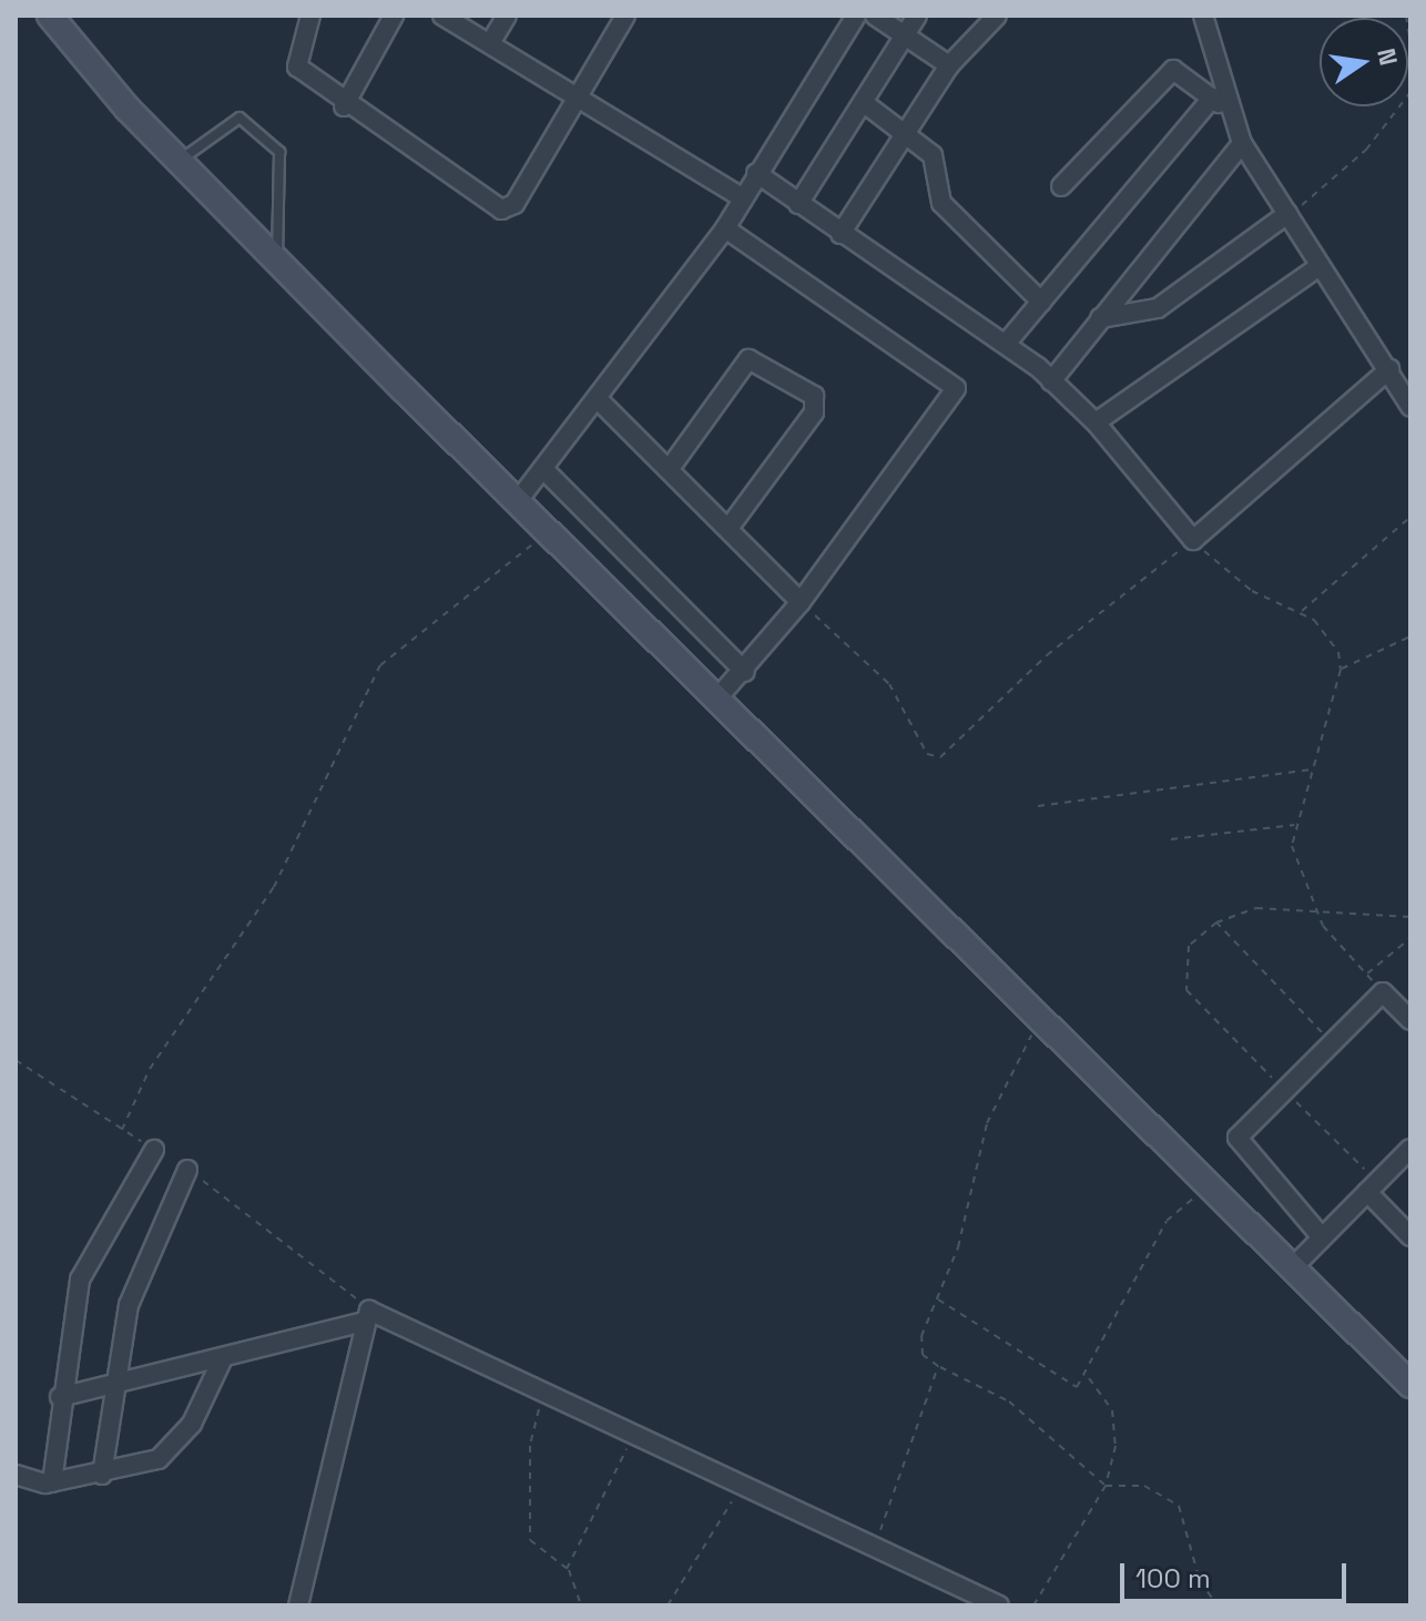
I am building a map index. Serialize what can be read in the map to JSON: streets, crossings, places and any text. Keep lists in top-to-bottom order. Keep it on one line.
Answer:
{"scale_bar":"100 m","north":"right"}
